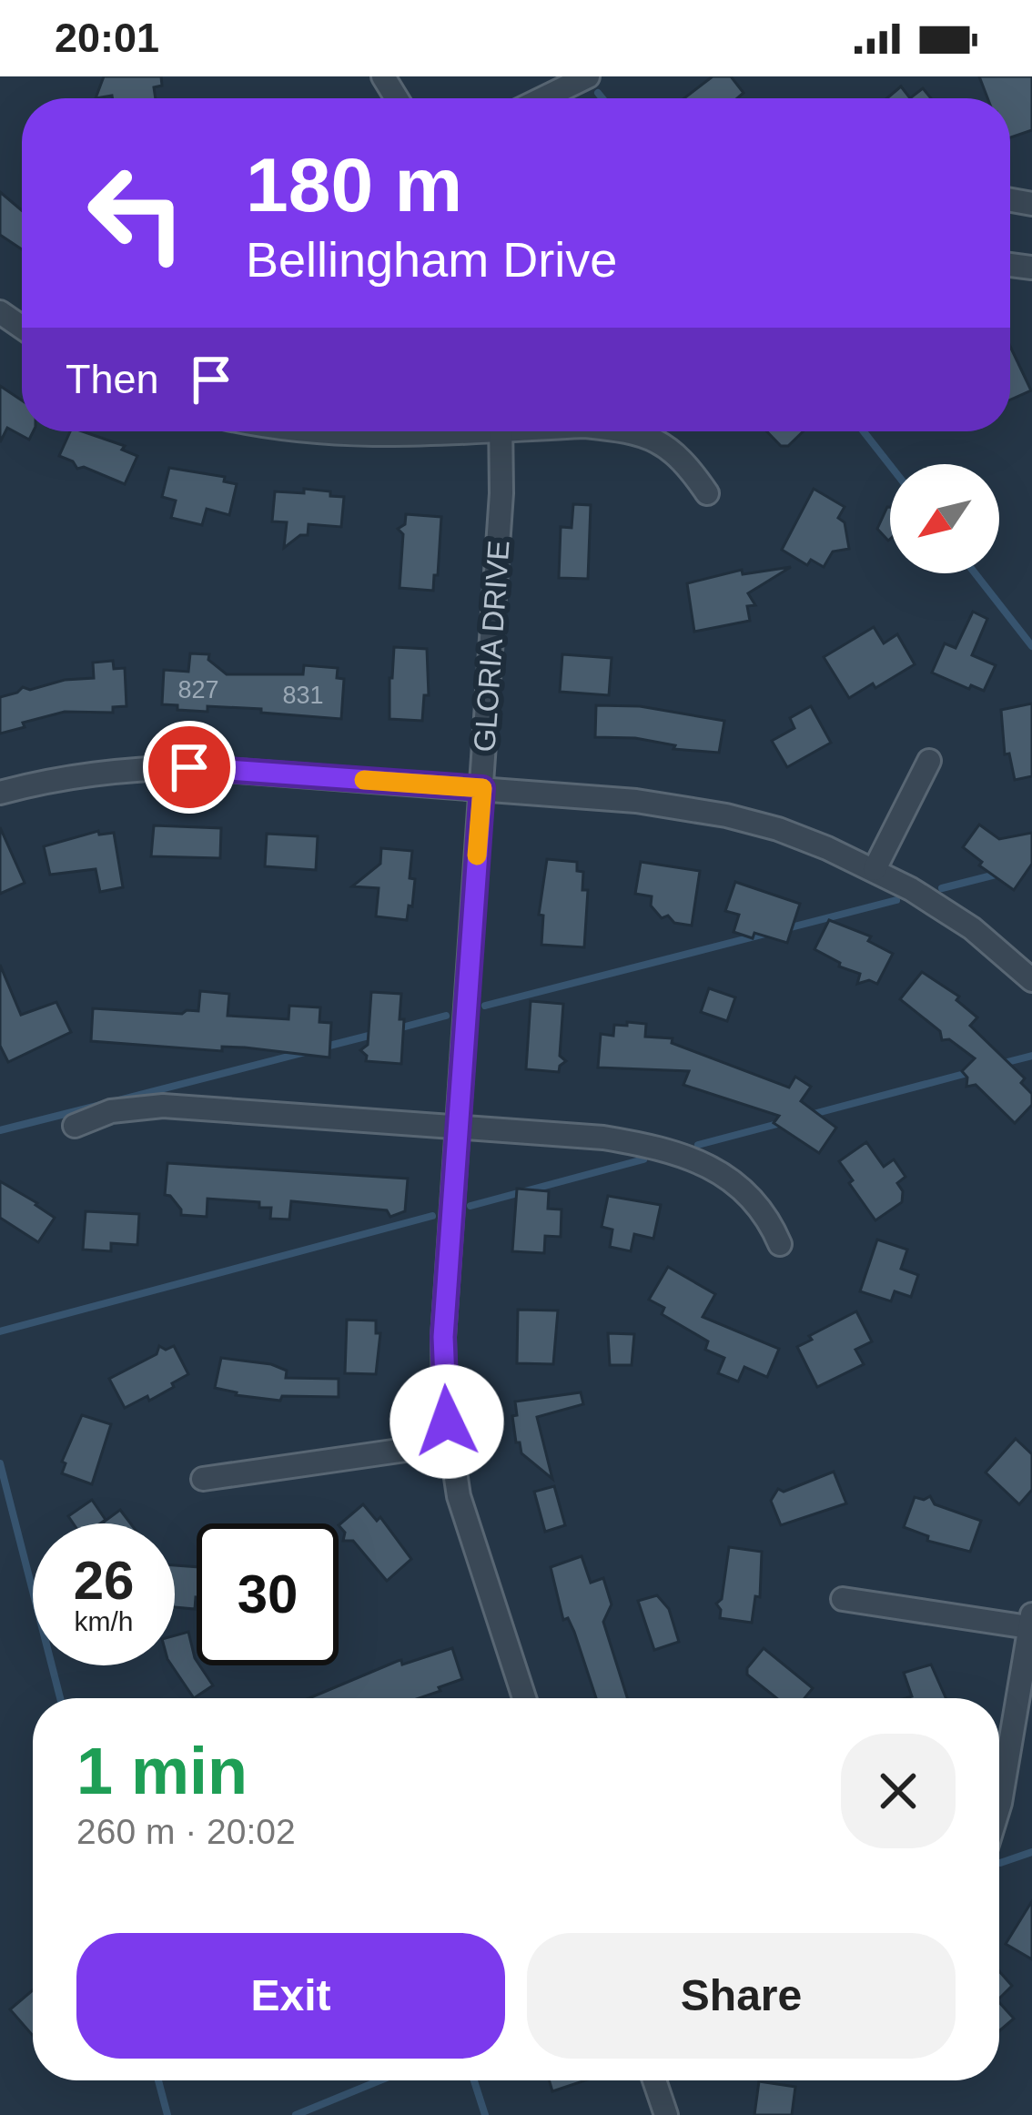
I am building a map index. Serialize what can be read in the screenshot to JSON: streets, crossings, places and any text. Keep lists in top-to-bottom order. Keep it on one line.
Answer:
{"streets":{"street":["GLORIA DRIVE"]},"house_numbers":["827","831"],"north":"bottom left","page":{"status":"20:01","turn":["180 m","Bellingham Drive"],"then":"Then","speed":"26 km/h","limit":"30","heading":["1 min","260 m · 20:02"],"buttons":["Exit","Share"]}}
